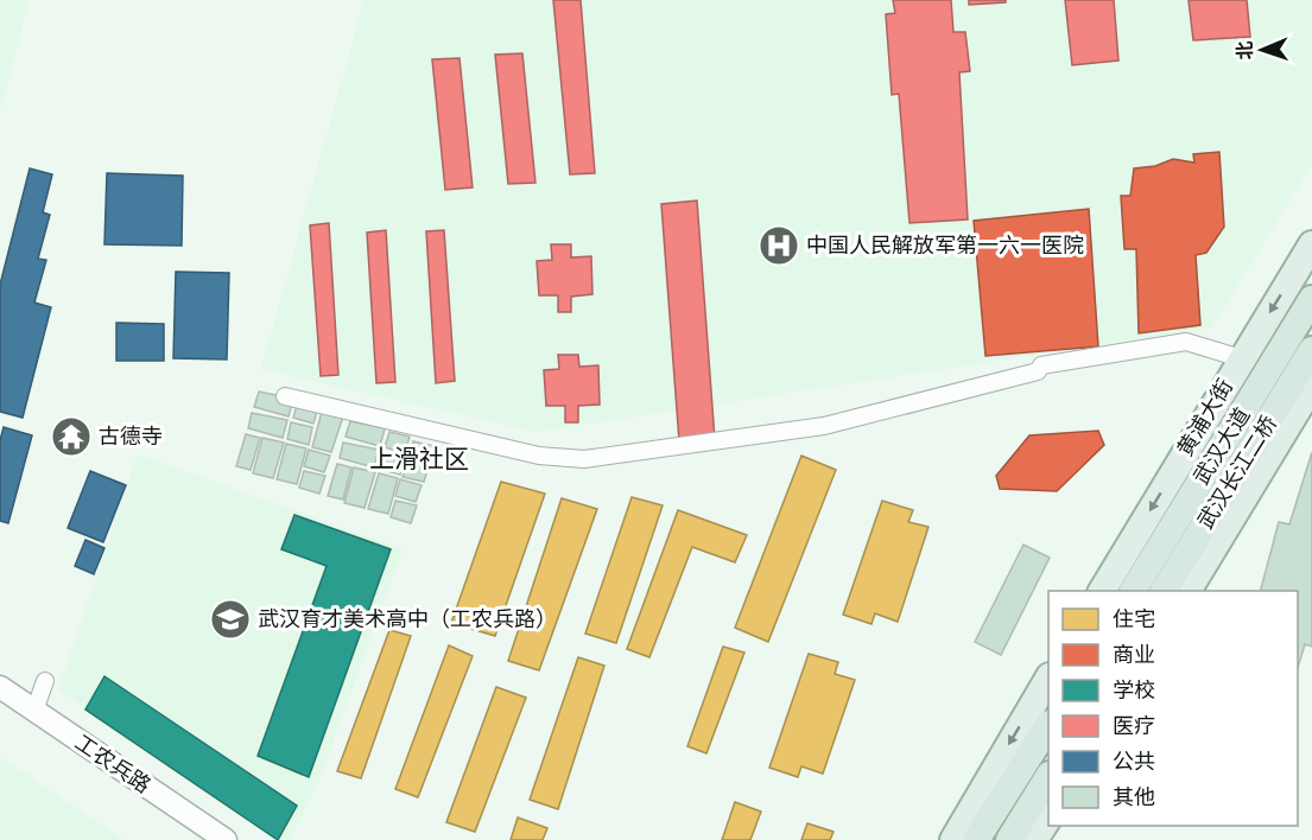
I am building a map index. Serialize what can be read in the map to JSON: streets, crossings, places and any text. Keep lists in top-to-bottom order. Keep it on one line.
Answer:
{"streets":{"highway":["武汉大道","武汉长江二桥"],"main road":["黄浦大街"],"street":["工农兵路"]},"districts":["上滑社区"],"places":{"hospital":["中国人民解放军第一六一医院"],"temple":["古德寺"],"school or university":["武汉育才美术高中（工农兵路）"]},"legend":["住宅","商业","学校","医疗","公共","其他"],"north":"left"}
